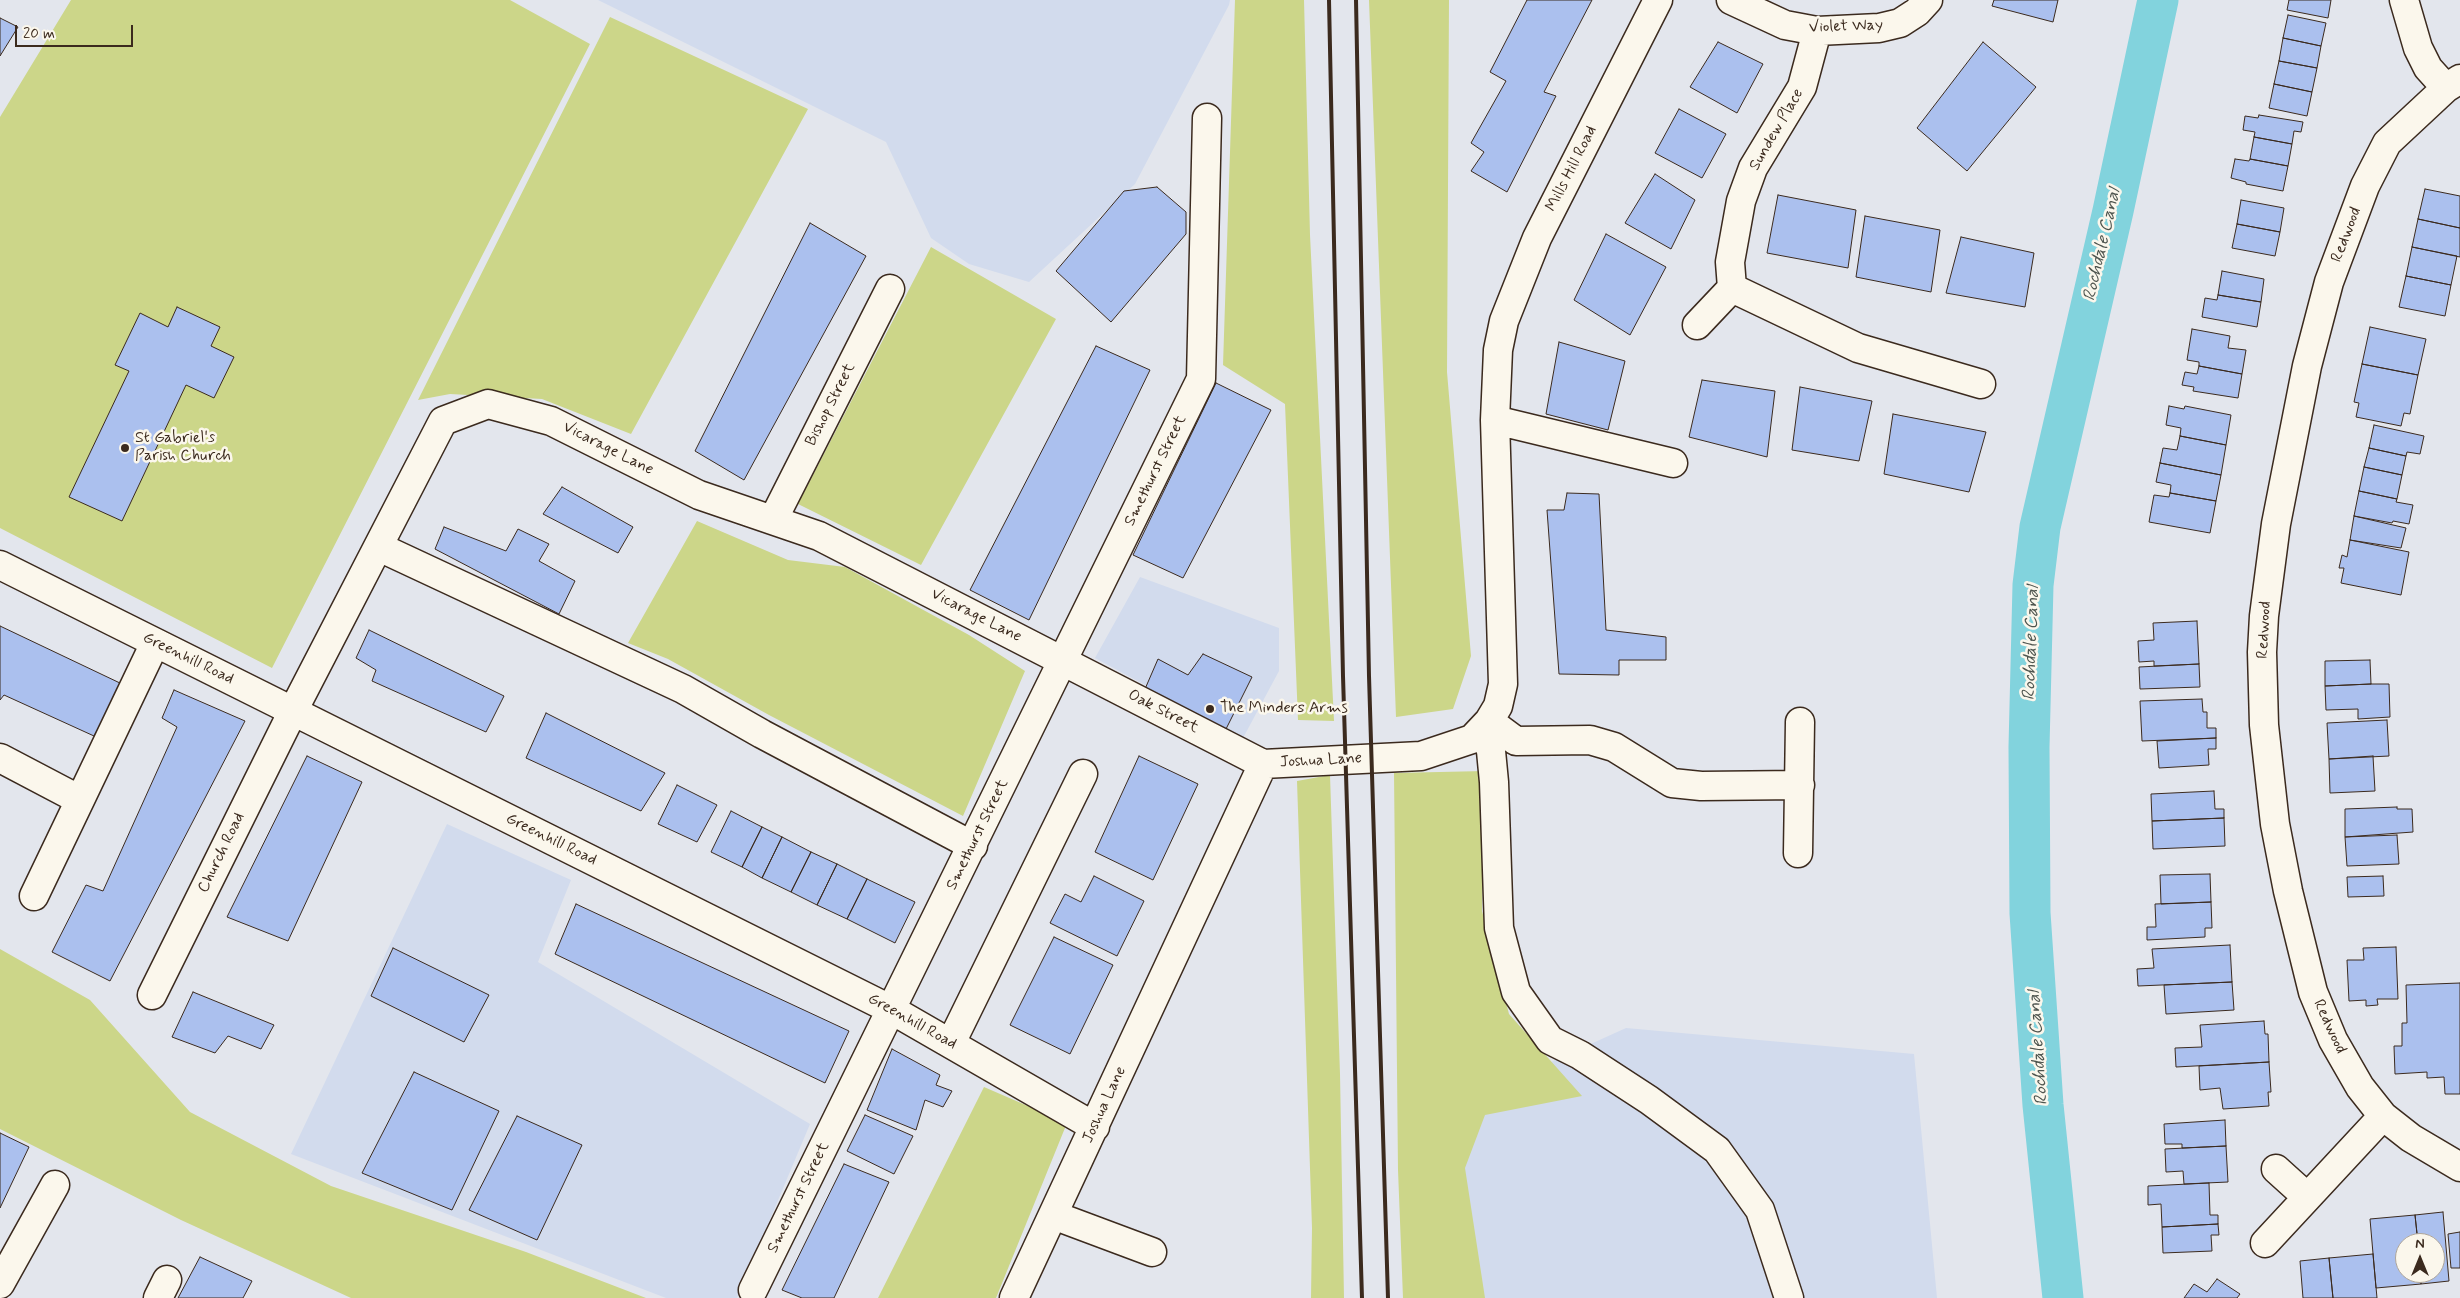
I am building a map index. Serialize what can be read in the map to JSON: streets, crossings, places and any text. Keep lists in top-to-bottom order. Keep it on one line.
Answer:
{"streets":{"street":["Violet Way","Sundew Place","Mills Hill Road","Redwood","Bishop Street","Vicarage Lane","Smethurst Street","Greenhill Road","Oak Street","Joshua Lane","Church Road"]},"crossings":[["Violet Way","Sundew Place"],["Mills Hill Road","Joshua Lane"],["Bishop Street","Vicarage Lane"],["Vicarage Lane","Smethurst Street"],["Vicarage Lane","Greenhill Road"],["Vicarage Lane","Oak Street"],["Vicarage Lane","Church Road"],["Smethurst Street","Greenhill Road"],["Smethurst Street","Oak Street"],["Greenhill Road","Joshua Lane"],["Greenhill Road","Church Road"],["Oak Street","Joshua Lane"]],"water":["Rochdale Canal"],"places":["St Gabriel's Parish Church","The Minders Arms"],"scale_bar":"20 m","north":"top"}
